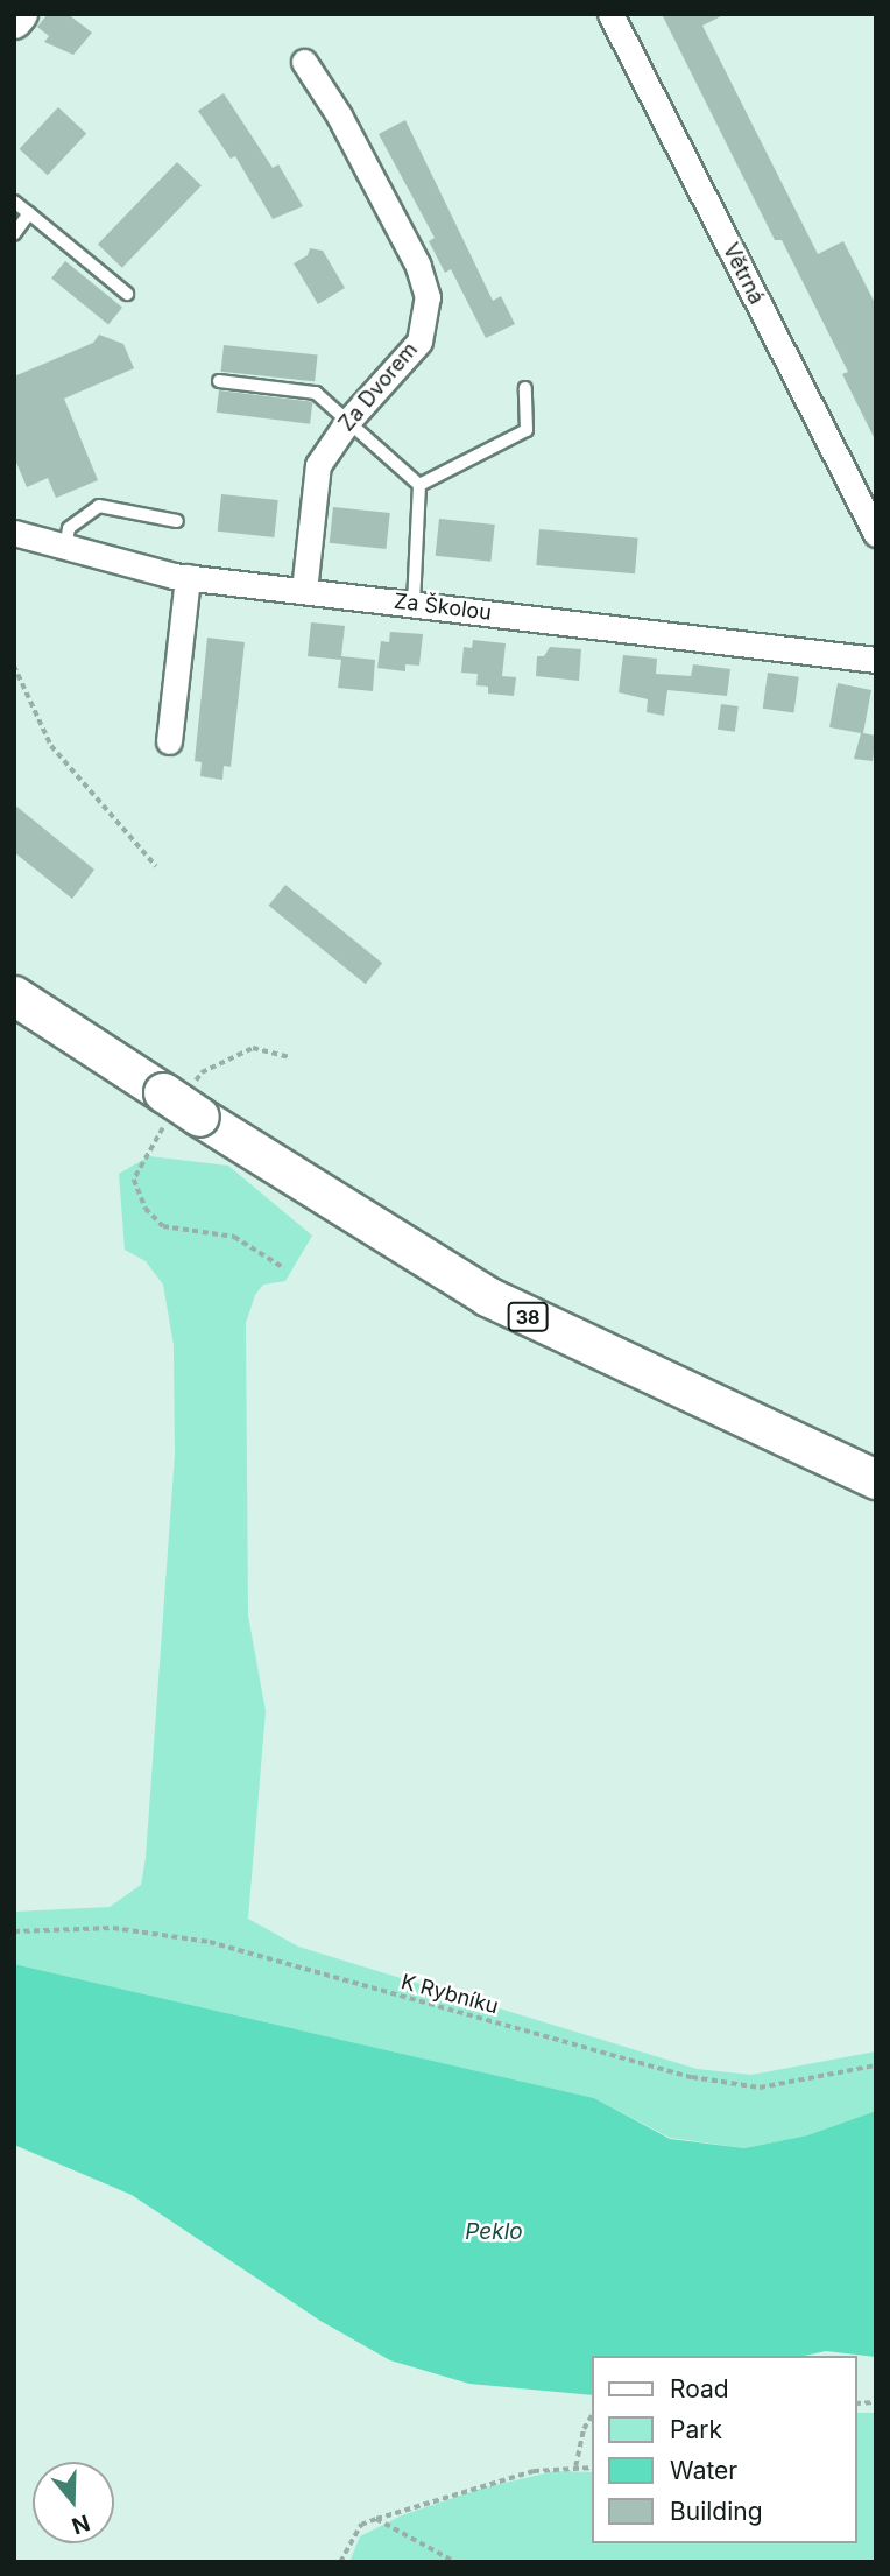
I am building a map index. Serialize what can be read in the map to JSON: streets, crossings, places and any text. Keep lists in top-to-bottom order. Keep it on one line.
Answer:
{"streets":{"main road":["38"],"street":["Větrná","Za Dvorem","Za Školou"],"path":["K Rybníku"]},"crossings":[["Za Dvorem","Za Školou"]],"water":["Peklo"],"legend":["Road","Park","Water","Building"],"north":"bottom"}
